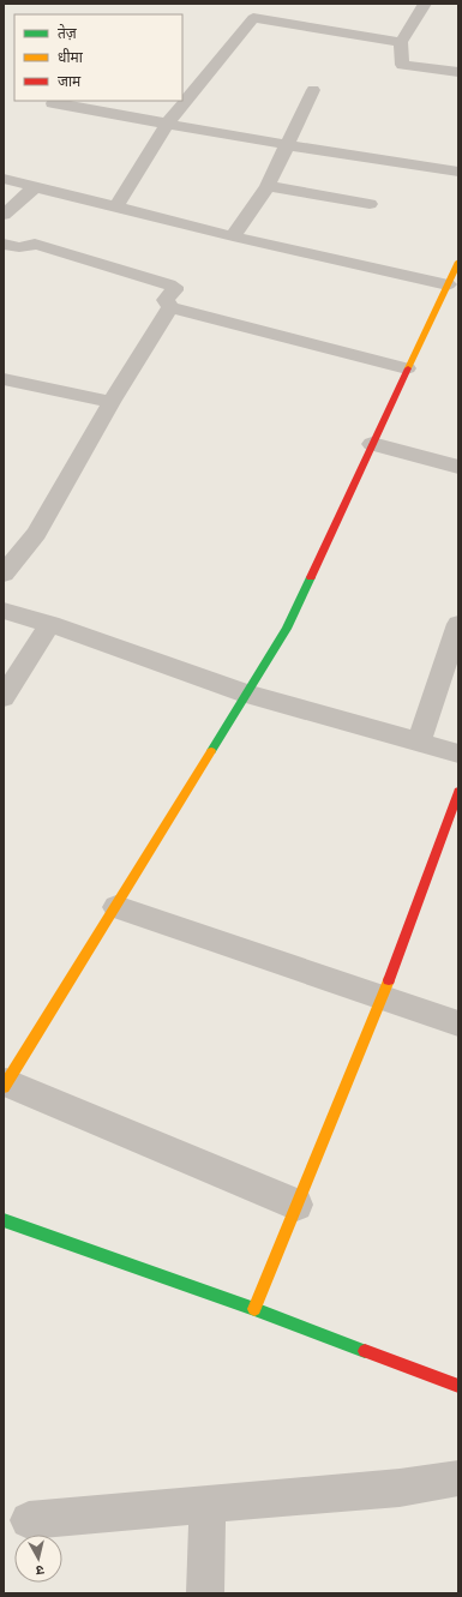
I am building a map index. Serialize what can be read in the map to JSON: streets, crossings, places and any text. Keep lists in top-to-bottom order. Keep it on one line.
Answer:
{"legend":["तेज़","धीमा","जाम"],"north":"bottom"}
